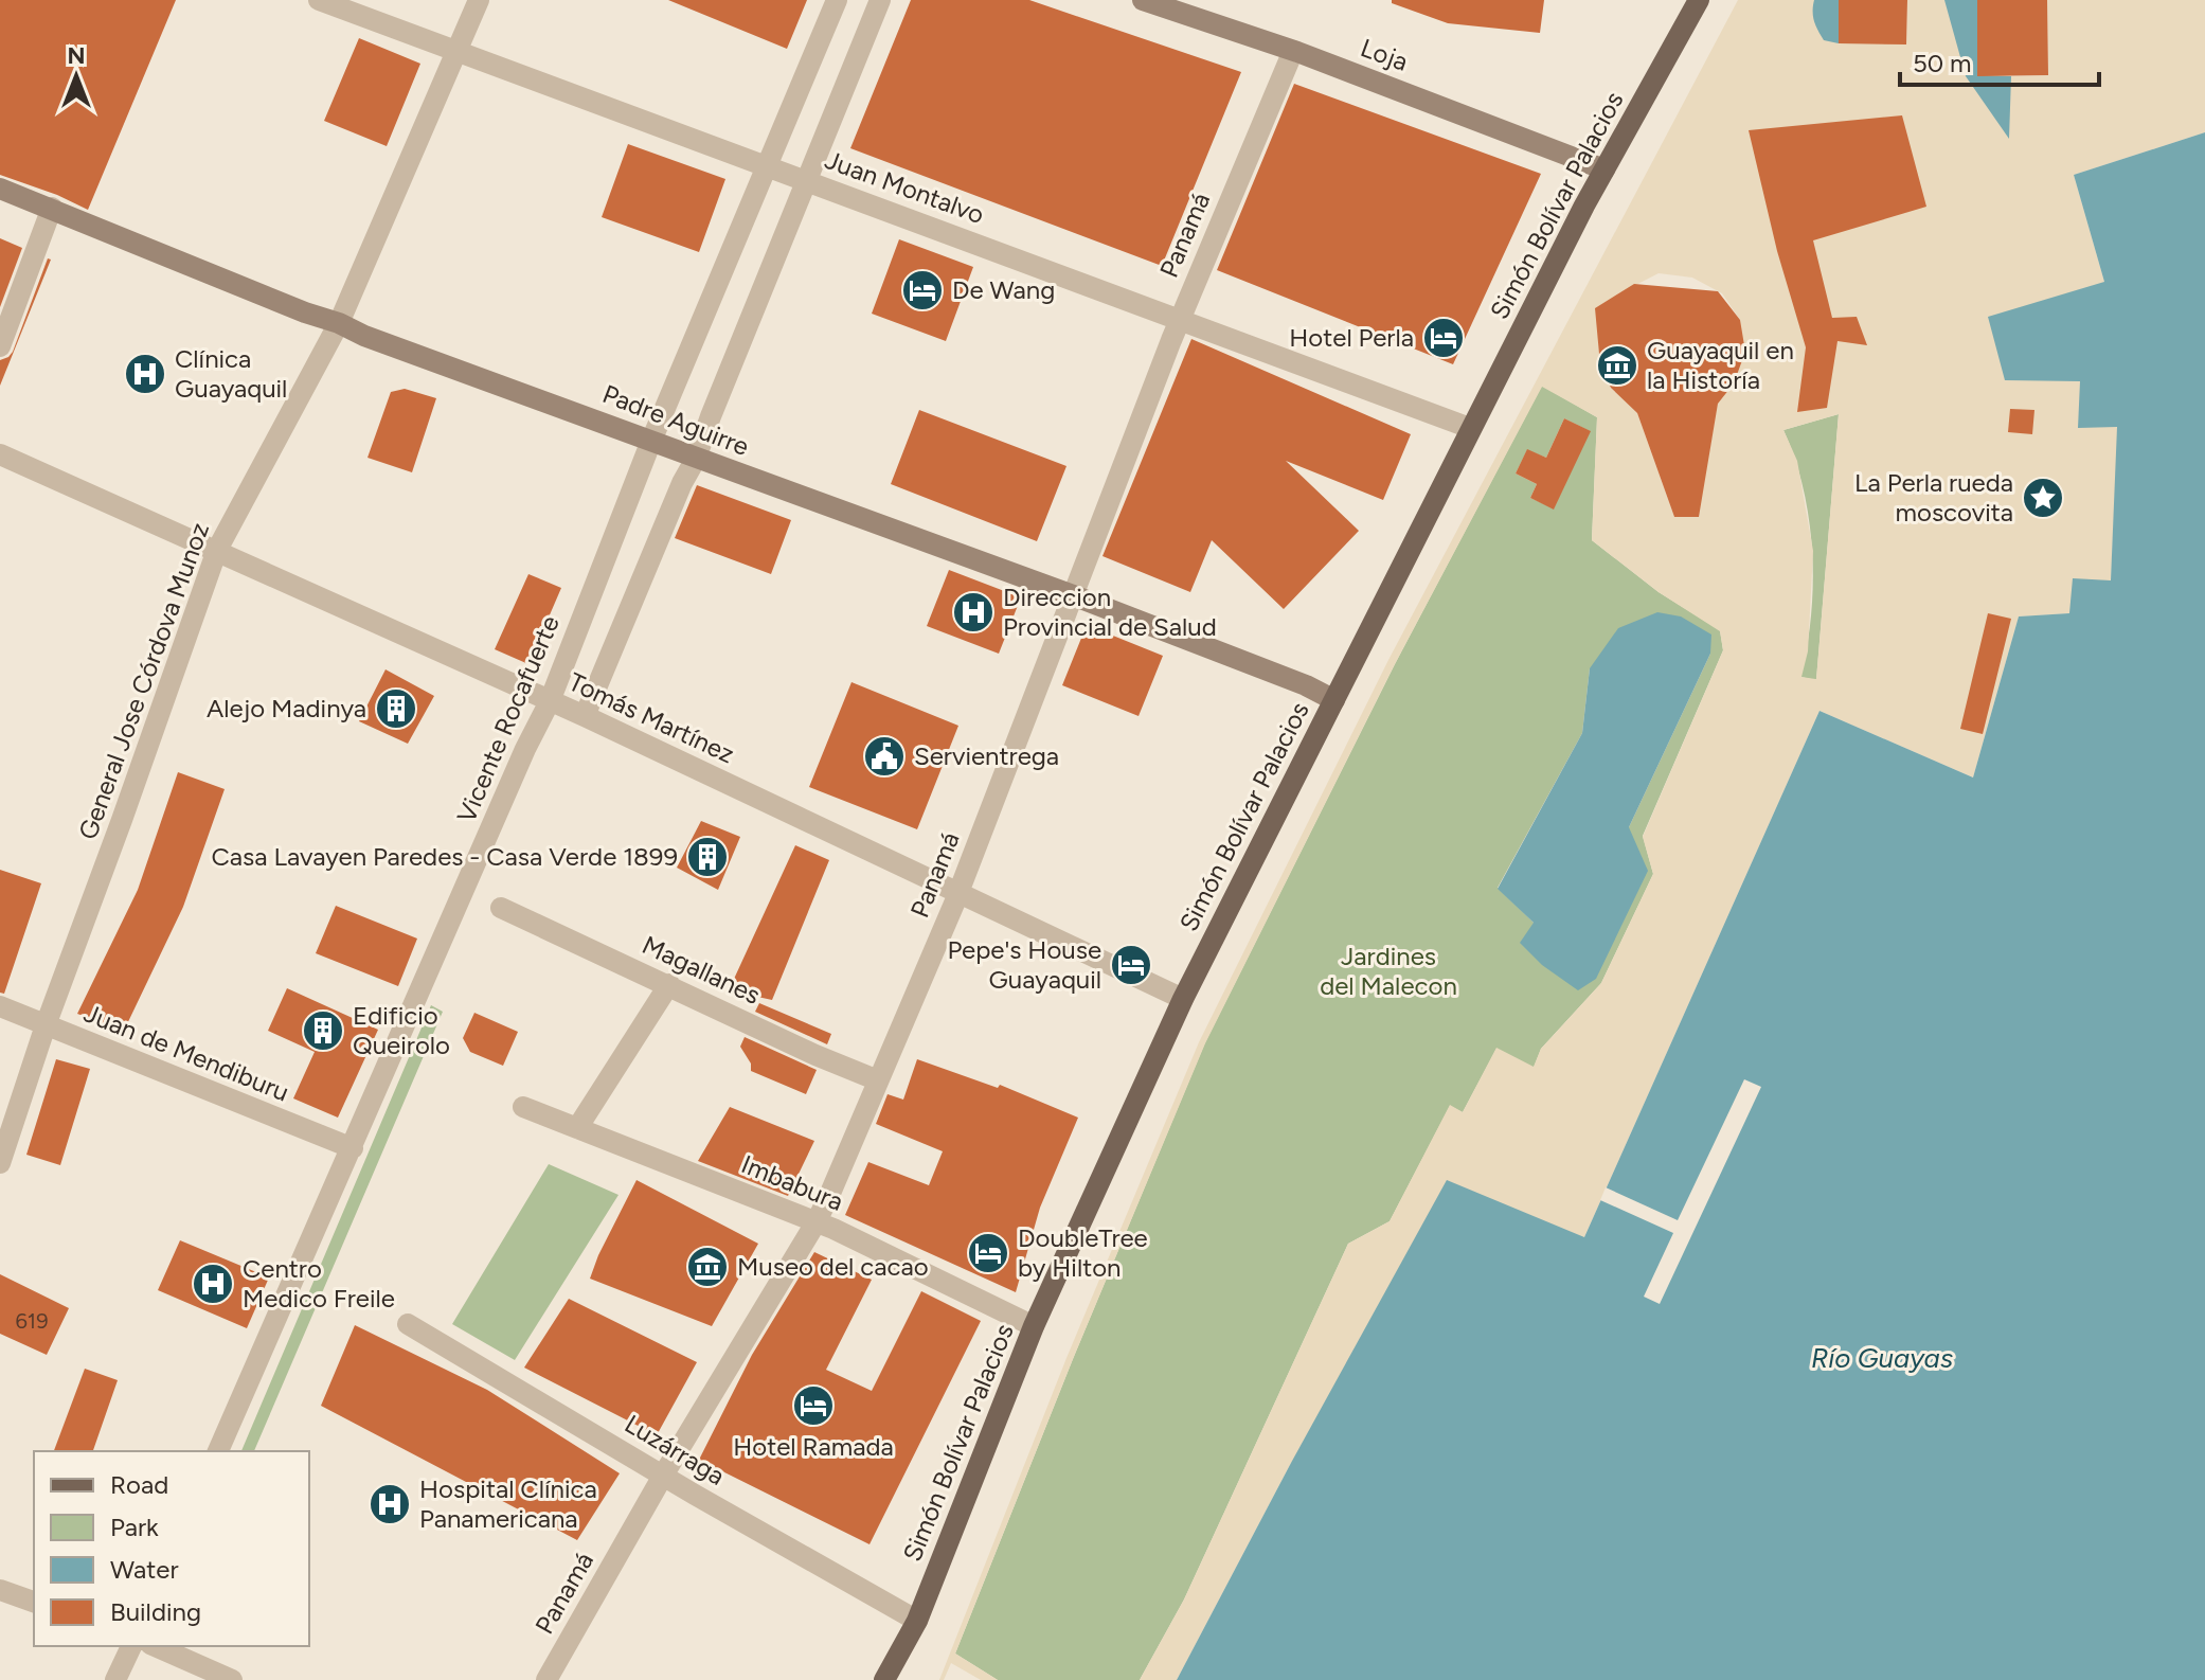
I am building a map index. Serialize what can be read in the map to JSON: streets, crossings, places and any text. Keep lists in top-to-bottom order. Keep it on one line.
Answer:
{"streets":{"main road":["Loja","Simón Bolívar Palacios","Padre Aguirre"],"street":["Juan Montalvo","Panamá","General Jose Córdova Munoz","Tomás Martínez","Vicente Rocafuerte","Magallanes","Juan de Mendiburu","Imbabura","Luzárraga"]},"crossings":[["Loja","Simón Bolívar Palacios"],["Loja","Panamá"],["Juan Montalvo","Simón Bolívar Palacios"],["Juan Montalvo","Panamá"],["Juan Montalvo","General Jose Córdova Munoz"],["Juan Montalvo","Vicente Rocafuerte"],["Simón Bolívar Palacios","Padre Aguirre"],["Simón Bolívar Palacios","Tomás Martínez"],["Simón Bolívar Palacios","Imbabura"],["Simón Bolívar Palacios","Luzárraga"],["Panamá","Padre Aguirre"],["Panamá","Tomás Martínez"],["Panamá","Magallanes"],["Panamá","Imbabura"],["Panamá","Luzárraga"],["Padre Aguirre","General Jose Córdova Munoz"],["Padre Aguirre","Vicente Rocafuerte"],["General Jose Córdova Munoz","Tomás Martínez"],["General Jose Córdova Munoz","Juan de Mendiburu"],["Tomás Martínez","Vicente Rocafuerte"],["Vicente Rocafuerte","Juan de Mendiburu"]],"water":["Río Guayas"],"parks":["Jardines del Malecon"],"places":{"hotel":["De Wang","Hotel Perla","Pepe's House Guayaquil","DoubleTree by Hilton","Hotel Ramada"],"museum":["Guayaquil en la Historía","Museo del cacao"],"hospital":["Clínica Guayaquil","Direccion Provincial de Salud","Centro Medico Freile","Hospital Clínica Panamericana"],"place":["La Perla rueda moscovita"],"building":["Alejo Madinya","Casa Lavayen Paredes - Casa Verde 1899","Edificio Queirolo"],"public building":["Servientrega"]},"house_numbers":["619"],"legend":["Road","Park","Water","Building"],"scale_bar":"50 m","north":"top"}
